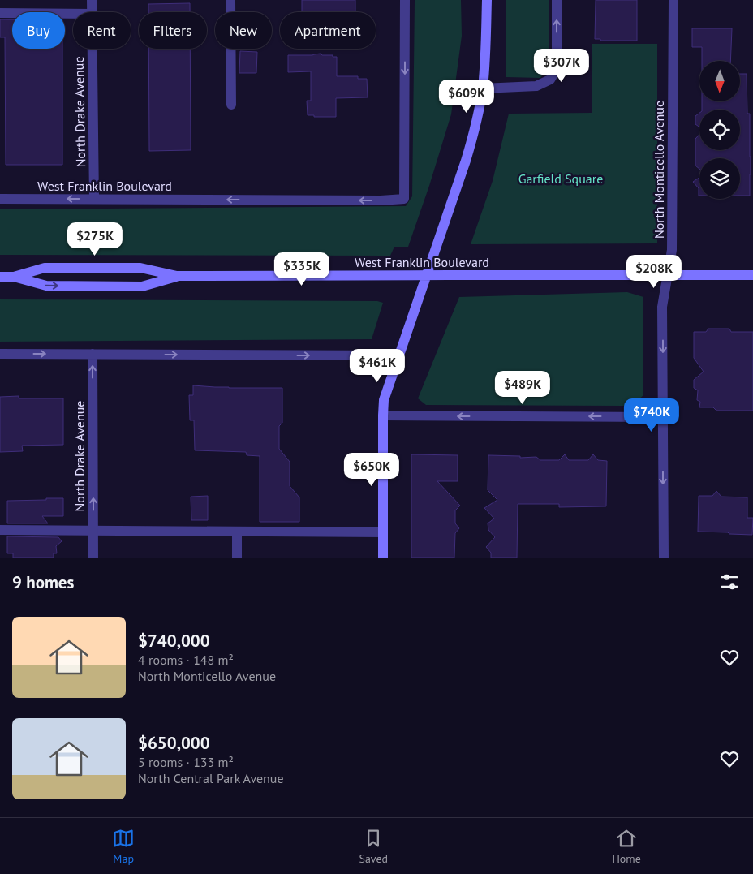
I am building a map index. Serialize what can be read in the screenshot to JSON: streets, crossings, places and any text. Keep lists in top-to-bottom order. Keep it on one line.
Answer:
{"streets":{"street":["North Drake Avenue","North Monticello Avenue","West Franklin Boulevard"]},"crossings":[["North Drake Avenue","West Franklin Boulevard"],["North Monticello Avenue","West Franklin Boulevard"]],"one_way":["North Drake Avenue","North Monticello Avenue"],"parks":["Garfield Square"],"north":"bottom","page":{"chip":["Buy","Rent","Filters","New","Apartment"],"price":["$307K","$609K","$275K","$335K","$208K","$461K","$489K","$740K","$650K"],"heading":"9 homes","list":[{"name":"$740,000","note":"4 rooms · 148 m² · North Monticello Avenue"},{"name":"$650,000","note":"5 rooms · 133 m² · North Central Park Avenue"}],"tabs":["Map","Saved","Home"]}}
